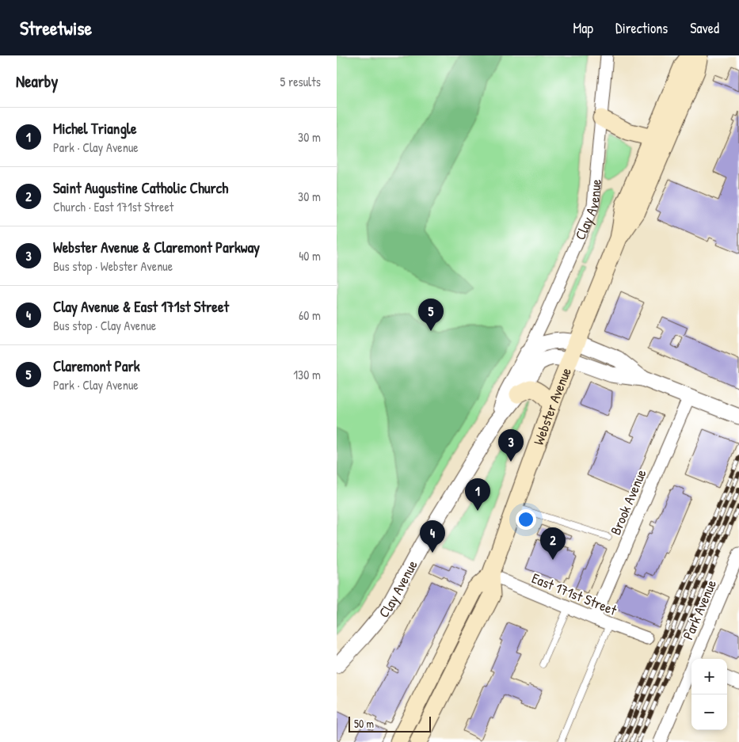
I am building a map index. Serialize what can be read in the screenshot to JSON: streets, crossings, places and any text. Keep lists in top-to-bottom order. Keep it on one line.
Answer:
{"streets":{"main road":["Webster Avenue"],"street":["Clay Avenue","Brook Avenue","East 171st Street","Park Avenue"]},"crossings":[["Clay Avenue","Webster Avenue"],["Webster Avenue","East 171st Street"],["Brook Avenue","East 171st Street"]],"scale_bar":"50 m","page":{"header":"Streetwise","nav":["Map","Directions","Saved"],"heading":["Nearby","5 results"],"list":[{"mark":"1","name":"Michel Triangle","note":"Park · Clay Avenue","value":"30 m"},{"mark":"2","name":"Saint Augustine Catholic Church","note":"Church · East 171st Street","value":"30 m"},{"mark":"3","name":"Webster Avenue & Claremont Parkway","note":"Bus stop · Webster Avenue","value":"40 m"},{"mark":"4","name":"Clay Avenue & East 171st Street","note":"Bus stop · Clay Avenue","value":"60 m"},{"mark":"5","name":"Claremont Park","note":"Park · Clay Avenue","value":"130 m"}],"pins":["5","3","1","4","2"],"map_buttons":["+","−"],"scale":"50 m"}}
